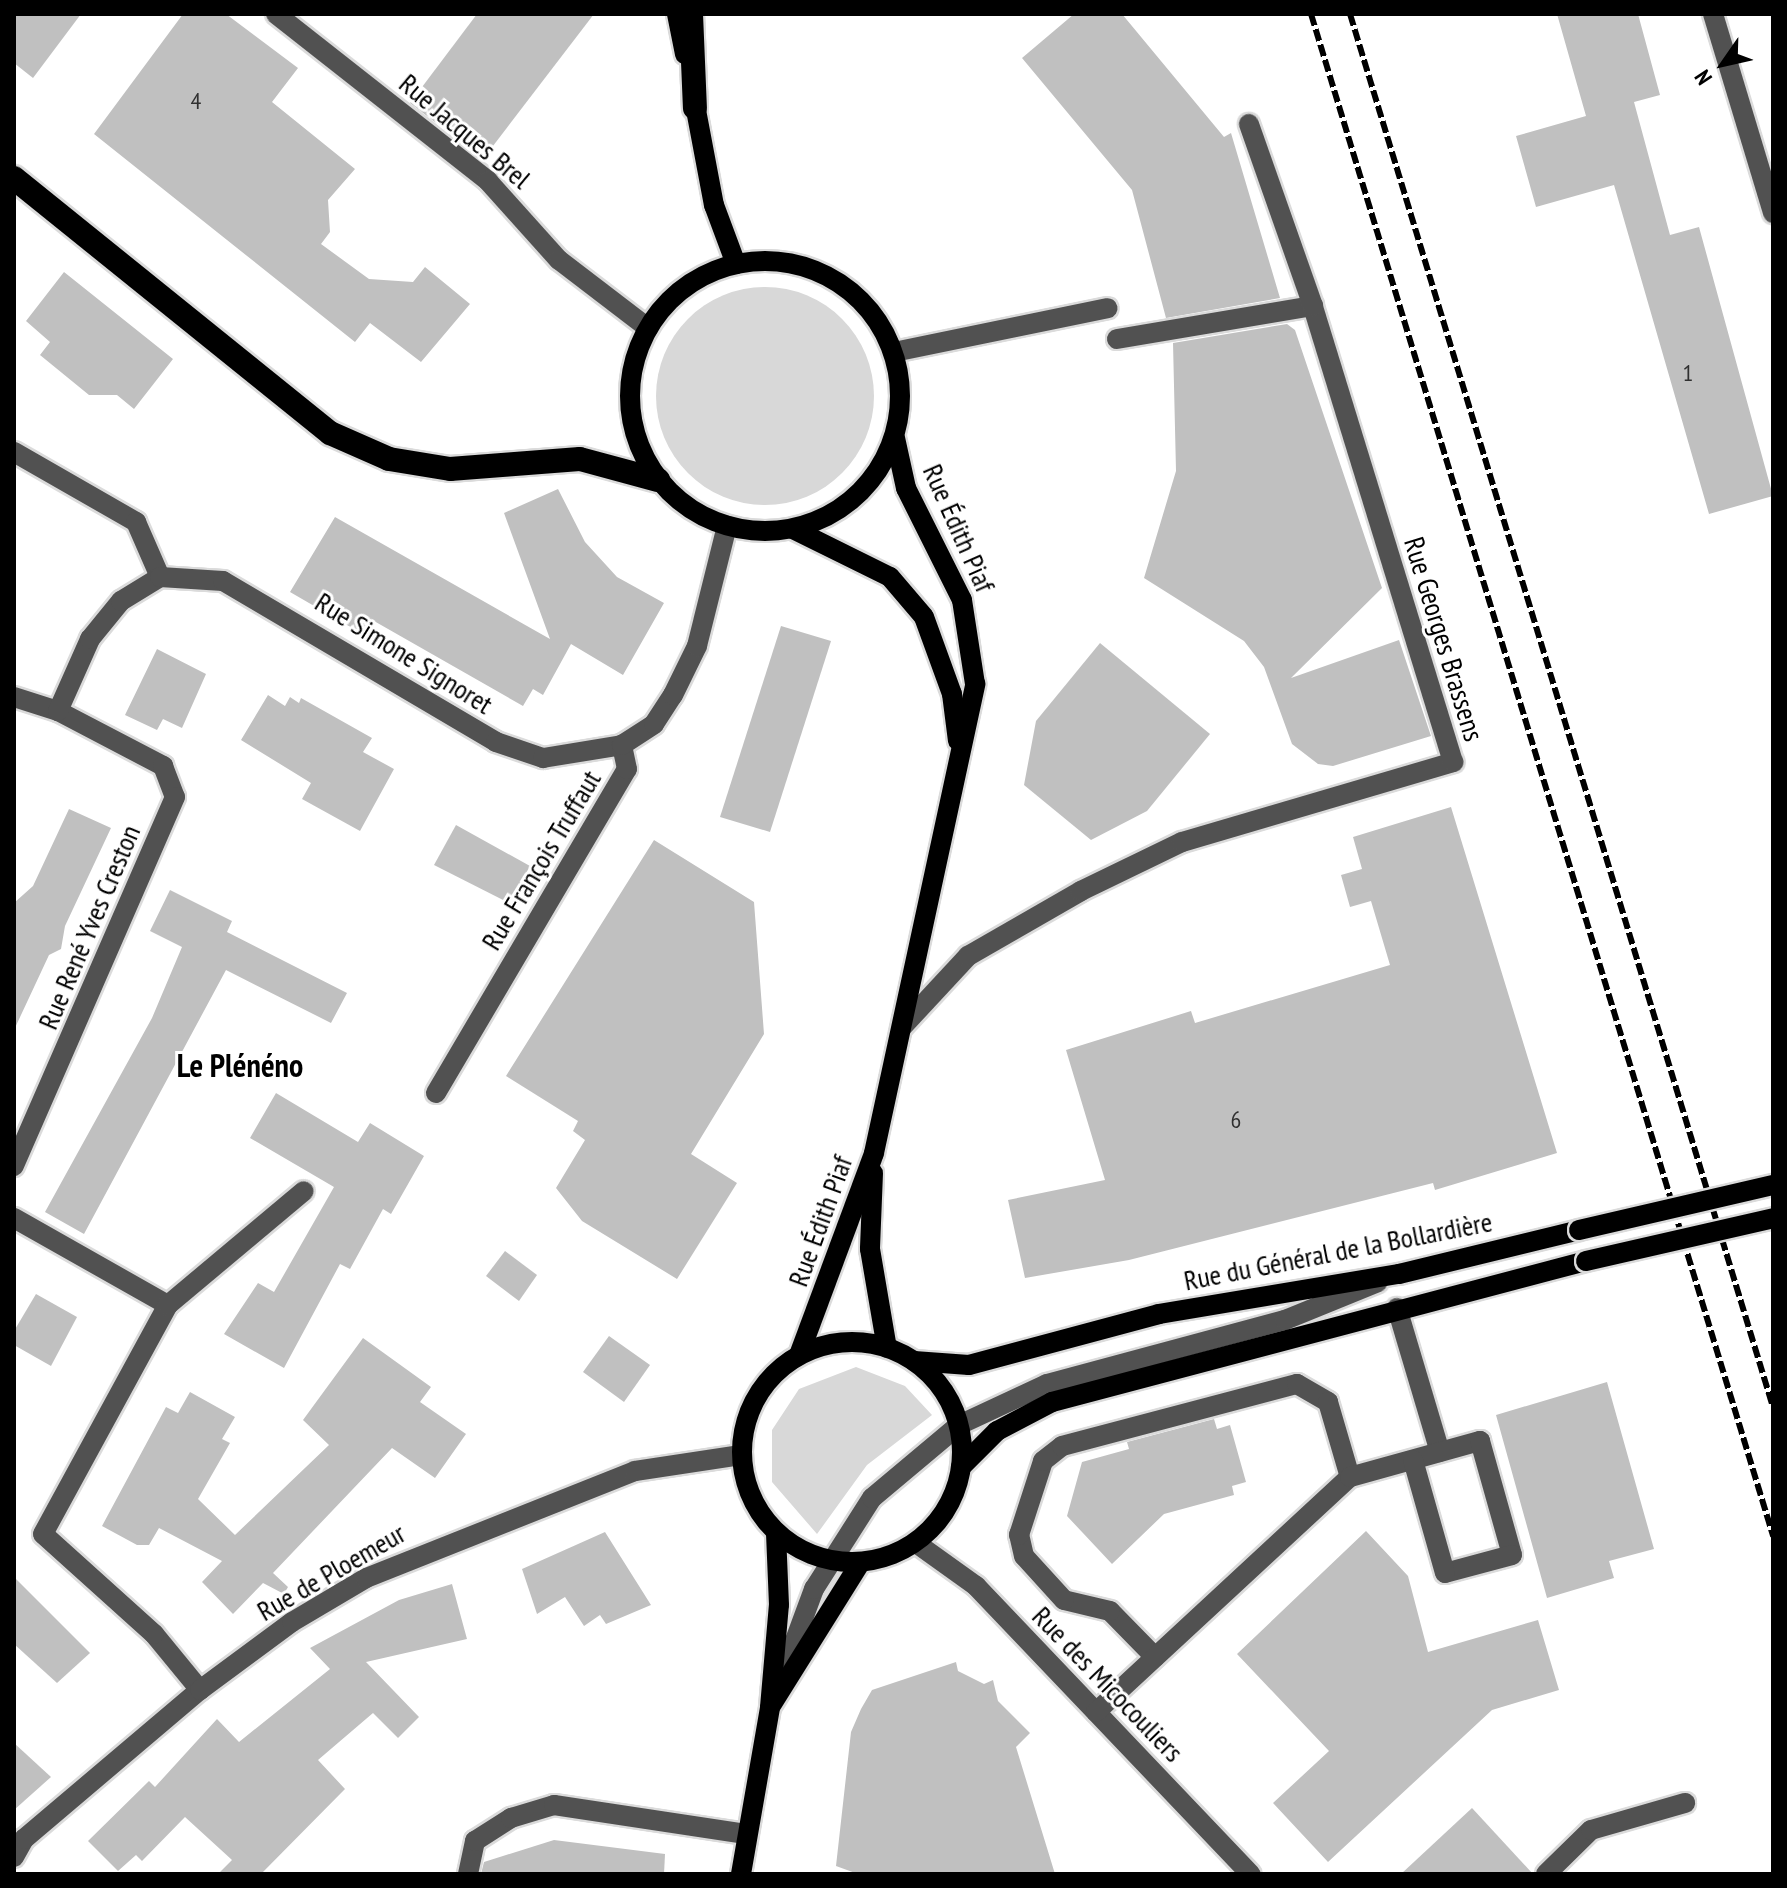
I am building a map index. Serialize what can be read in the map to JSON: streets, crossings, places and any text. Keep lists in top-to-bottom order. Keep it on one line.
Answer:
{"streets":{"main road":["Rue Édith Piaf","Rue du Général de la Bollardière"],"street":["Rue Jacques Brel","Rue Georges Brassens","Rue Simone Signoret","Rue François Truffaut","Rue René Yves Creston","Rue de Ploemeur","Rue des Micocouliers"]},"crossings":[["Rue Jacques Brel","Rue Édith Piaf"],["Rue Jacques Brel","Rue François Truffaut"],["Rue Édith Piaf","Rue Georges Brassens"],["Rue Édith Piaf","Rue François Truffaut"],["Rue Simone Signoret","Rue François Truffaut"]],"districts":["Le Plénéno"],"house_numbers":["4","1","6"],"north":"bottom left"}
